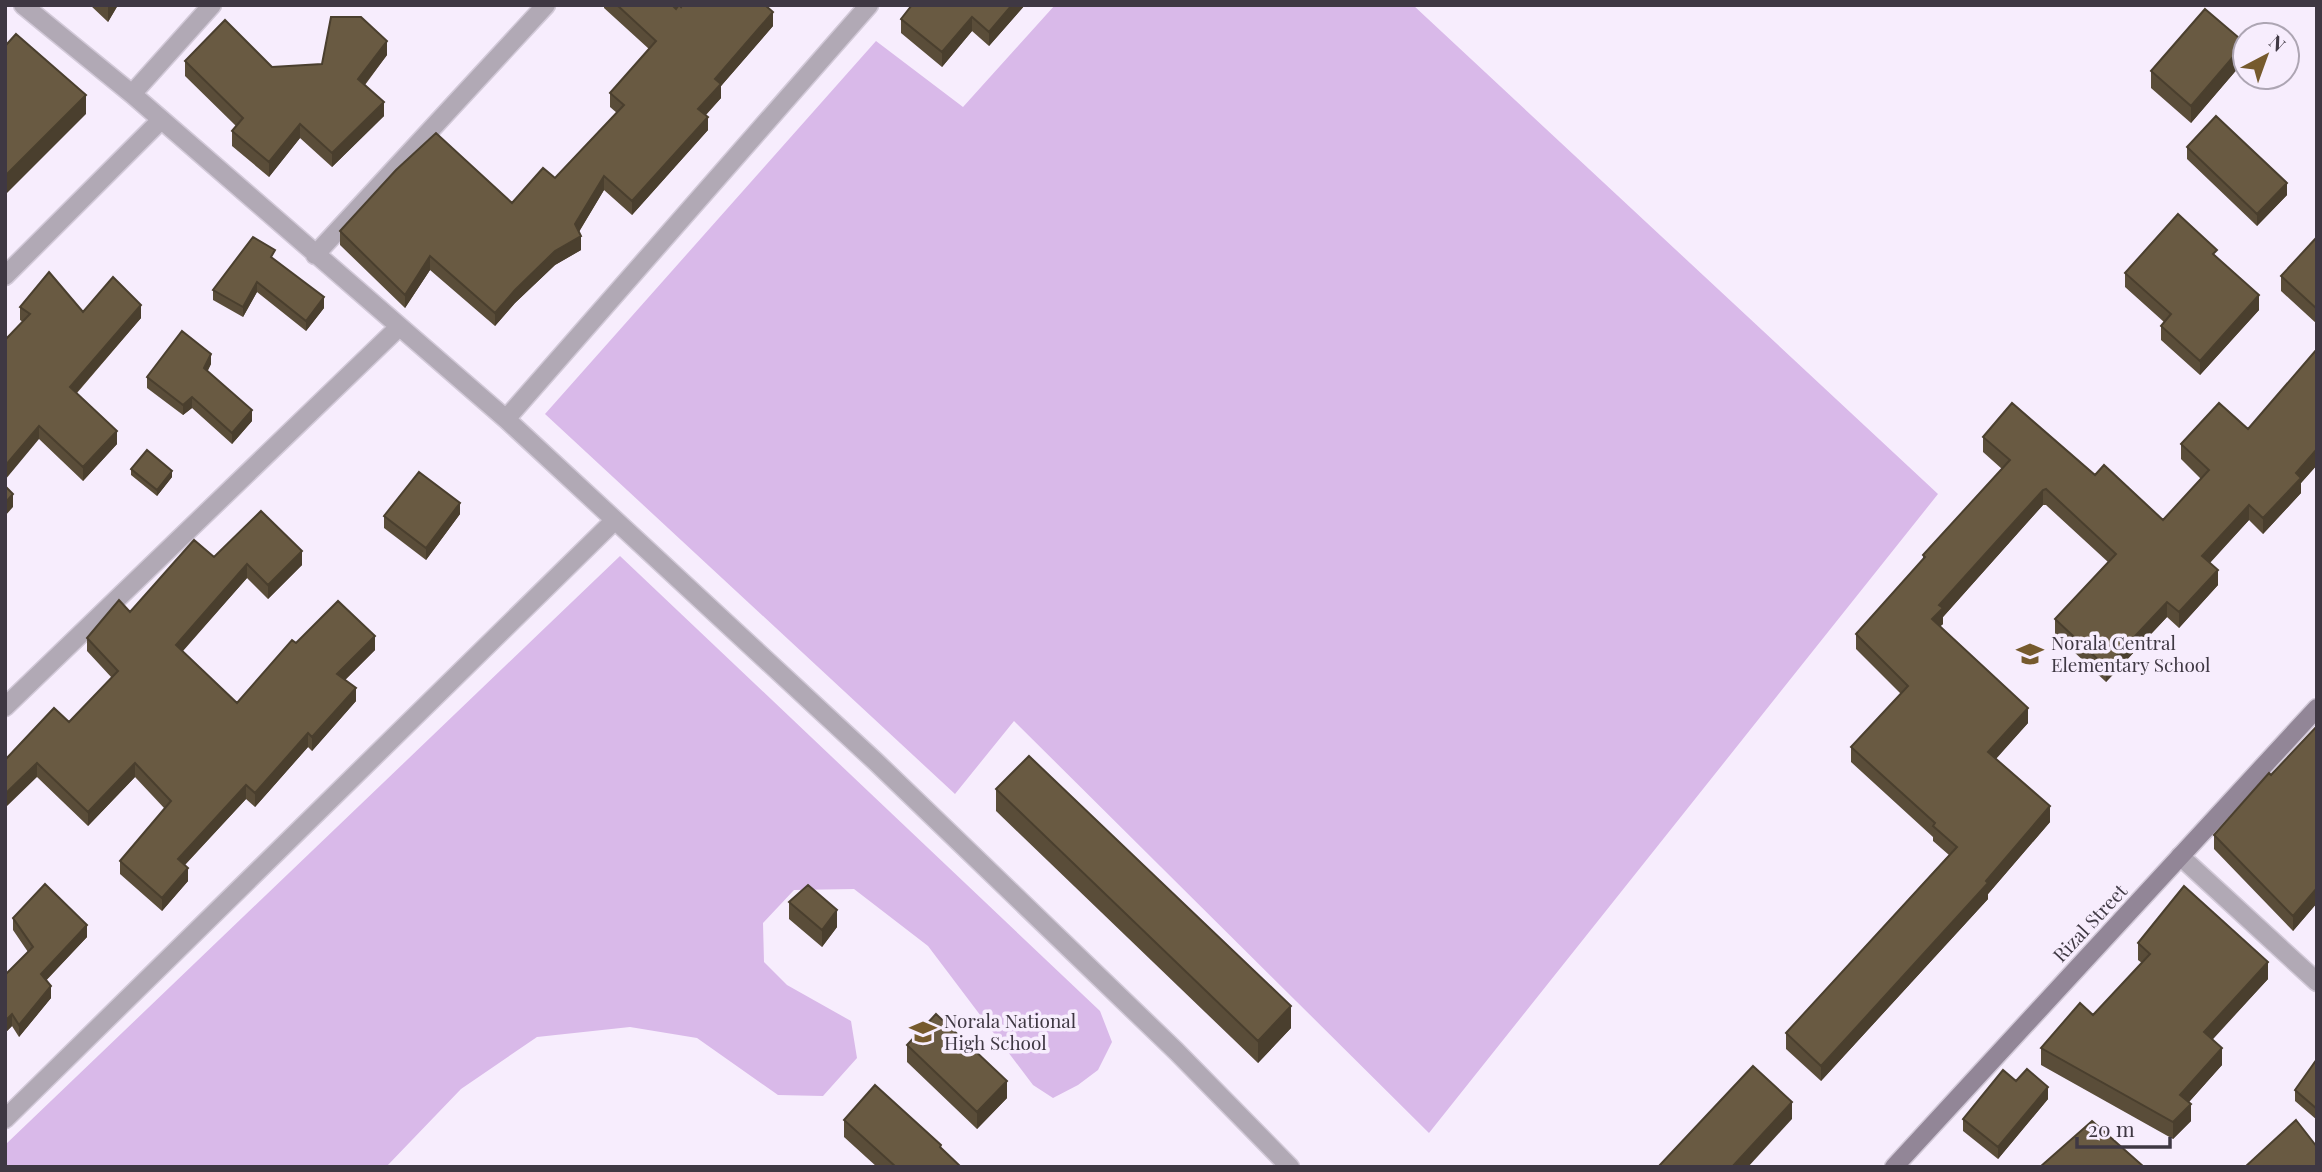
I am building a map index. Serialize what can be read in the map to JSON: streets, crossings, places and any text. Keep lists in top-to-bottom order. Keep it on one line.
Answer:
{"streets":{"main road":["Rizal Street"]},"places":{"school or university":["Norala Central Elementary School","Norala National High School"]},"scale_bar":"20 m","north":"top right"}
